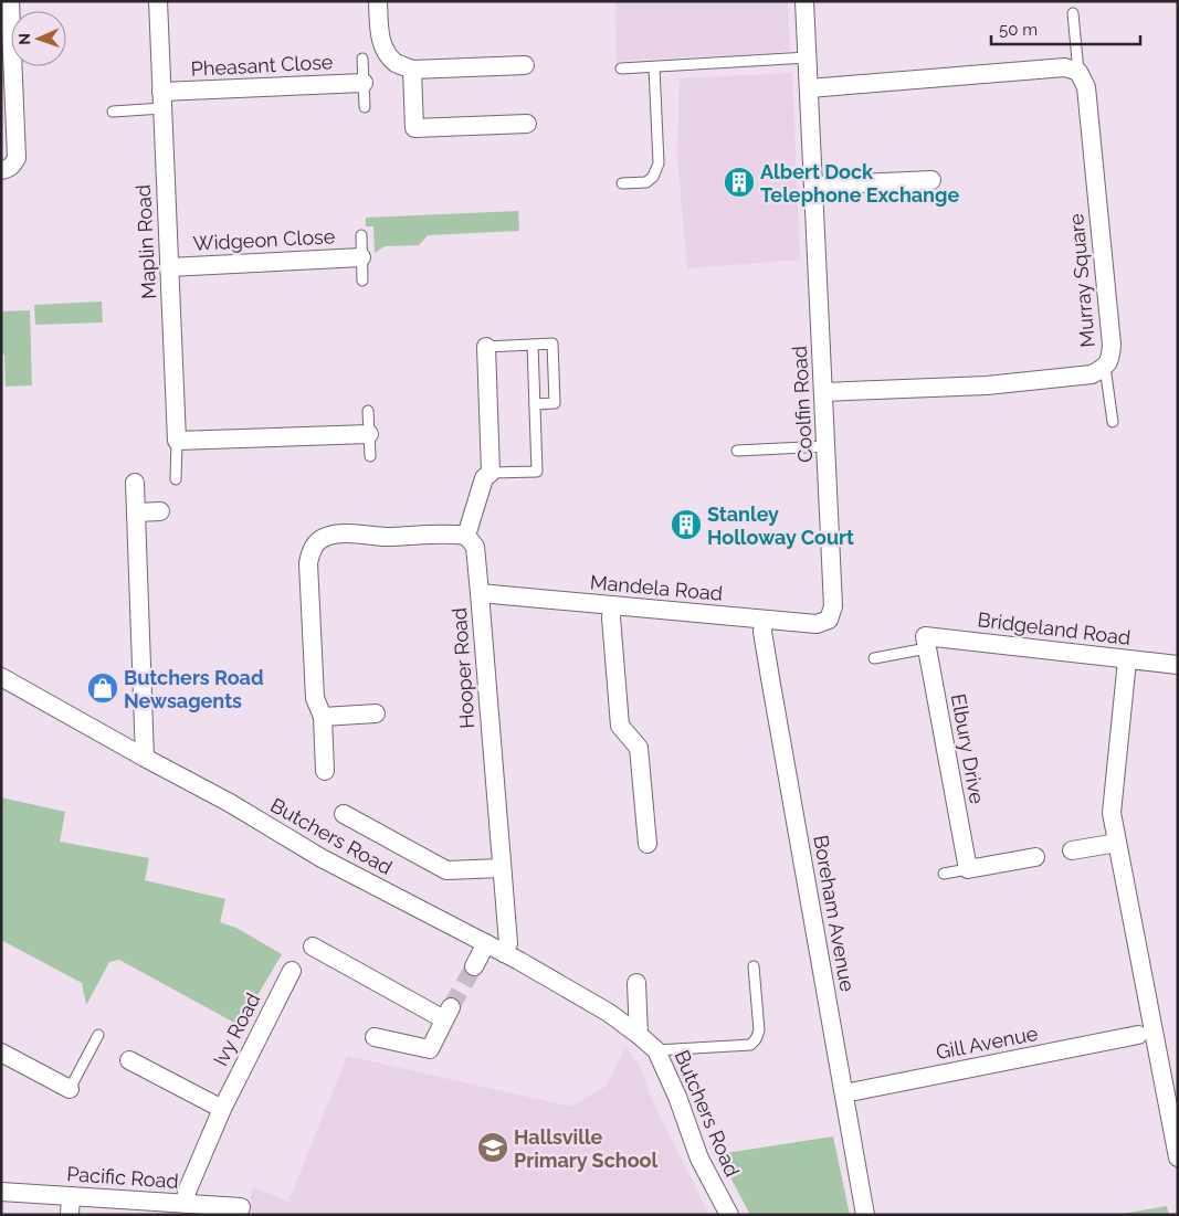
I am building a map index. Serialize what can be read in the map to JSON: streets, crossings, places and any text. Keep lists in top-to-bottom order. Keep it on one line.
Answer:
{"streets":{"street":["Pheasant Close","Widgeon Close","Maplin Road","Murray Square","Coolfin Road","Mandela Road","Bridgeland Road","Hooper Road","Elbury Drive","Butchers Road","Boreham Avenue","Ivy Road","Gill Avenue","Pacific Road"]},"crossings":[["Pheasant Close","Maplin Road"],["Widgeon Close","Maplin Road"],["Murray Square","Coolfin Road"],["Coolfin Road","Mandela Road"],["Mandela Road","Hooper Road"],["Mandela Road","Boreham Avenue"],["Bridgeland Road","Elbury Drive"],["Hooper Road","Butchers Road"],["Boreham Avenue","Gill Avenue"],["Ivy Road","Pacific Road"]],"places":{"building":["Albert Dock Telephone Exchange","Stanley Holloway Court"],"shop":["Butchers Road Newsagents"],"school or university":["Hallsville Primary School"]},"scale_bar":"50 m","north":"left"}
